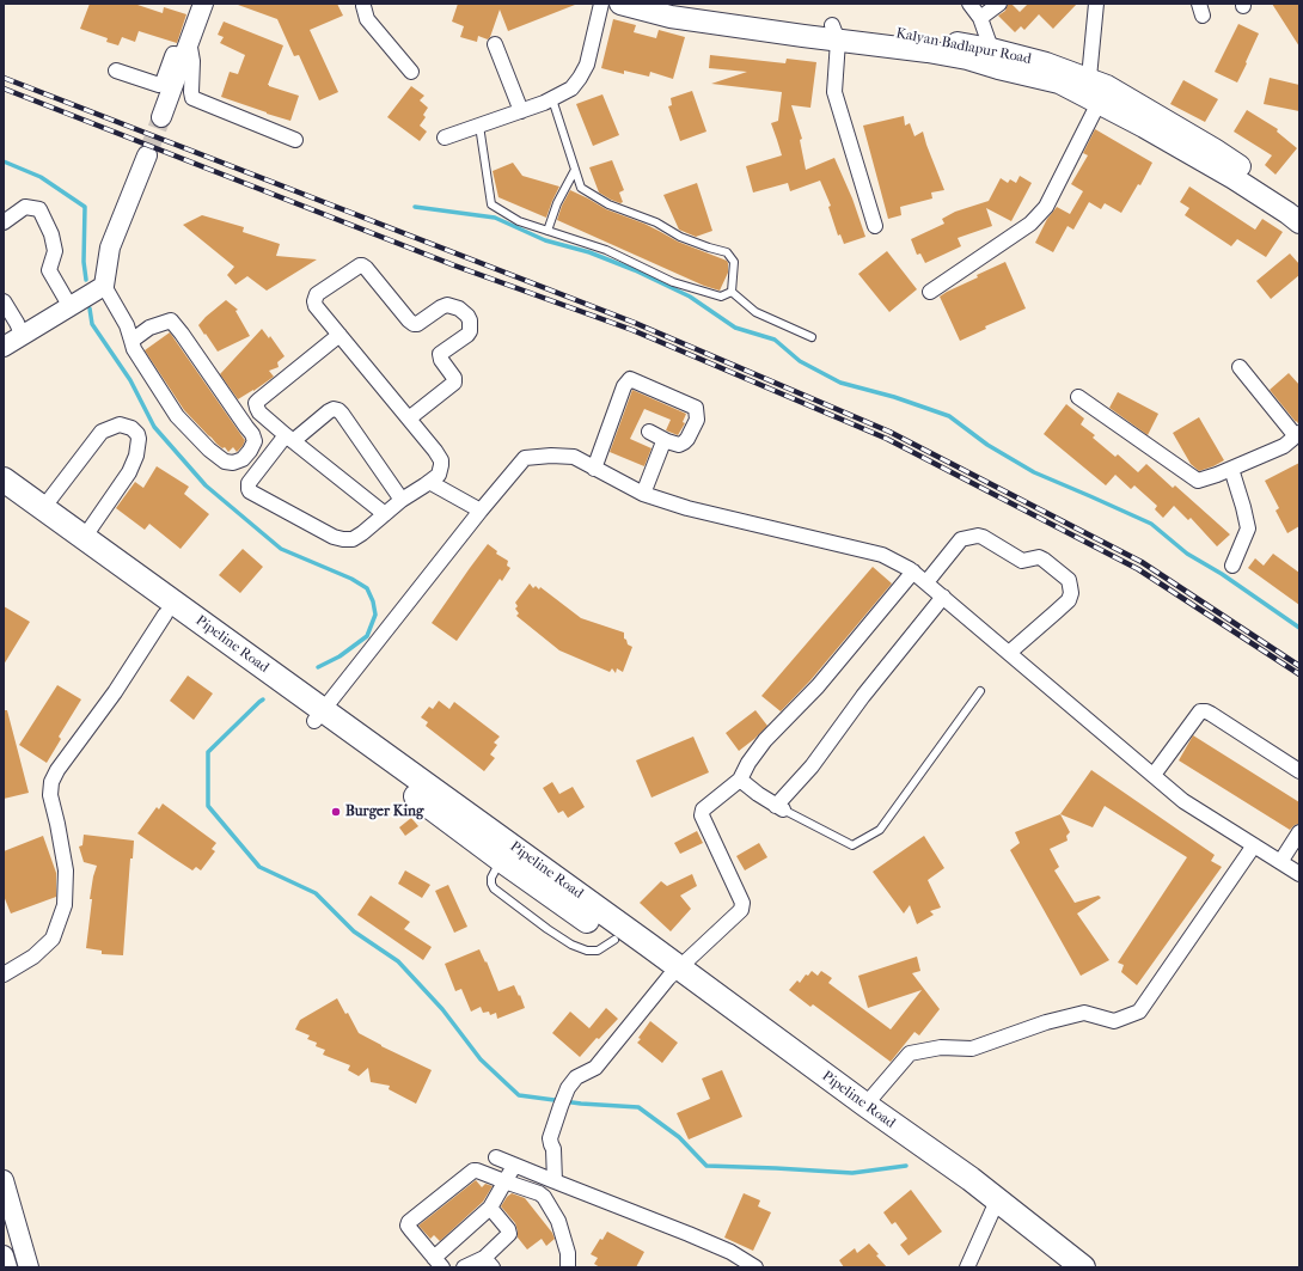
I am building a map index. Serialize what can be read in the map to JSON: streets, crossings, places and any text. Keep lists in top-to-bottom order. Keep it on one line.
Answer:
{"streets":{"main road":["Kalyan Badlapur Road","Pipeline Road"]},"places":["Burger King"]}
